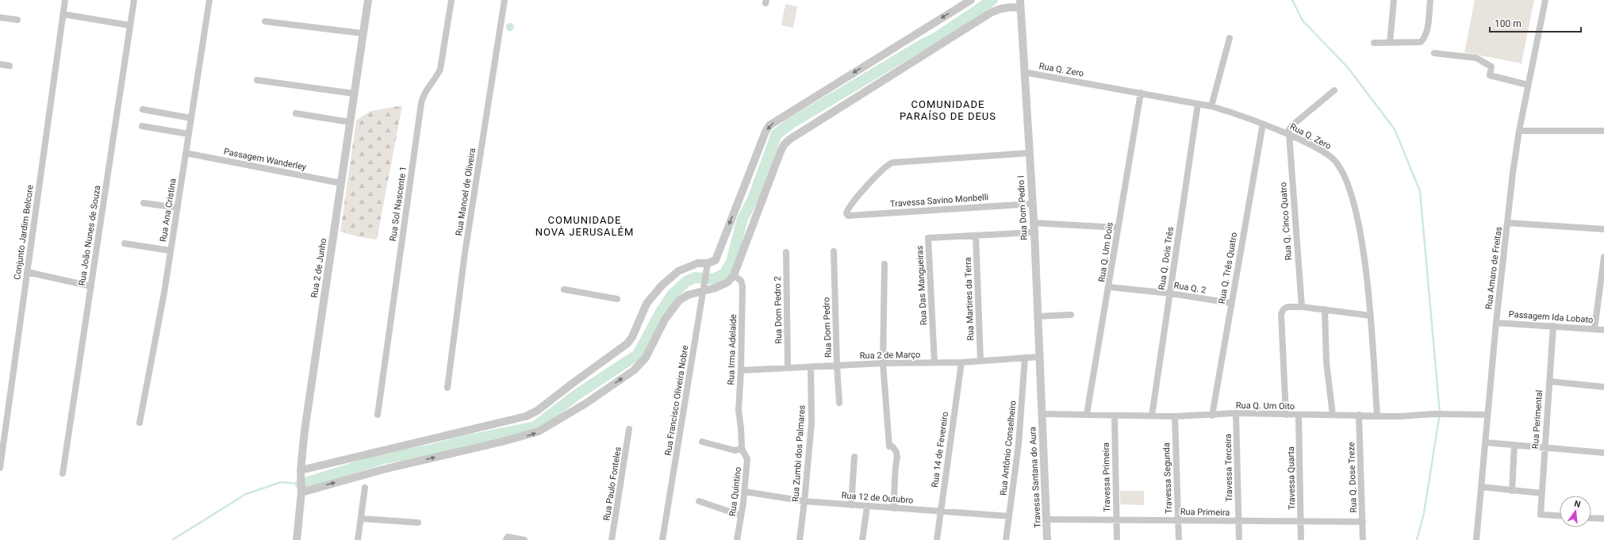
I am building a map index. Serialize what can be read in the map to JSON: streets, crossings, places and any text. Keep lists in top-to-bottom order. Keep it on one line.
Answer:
{"streets":{"street":["Rua Q. Zero","Passagem Wanderley","Rua Manoel de Oliveira","Travessa Savino Monbelli","Rua Sol Nascente 1","Rua Dom Pedro I","Rua Ana Cristina","Rua Q. Cinco Quatro","Conjunto Jardim Belcore","Rua João Nunes de Souza","Rua Q. Um Dois","Rua Q. Dois Três","Rua 2 de Junho","Rua Q. Três Quatro","Rua Amaro de Freitas","Rua Das Mangueiras","Rua Q. 2","Rua Martires da Terra","Rua Dom Pedro 2","Passagem Ida Lobato","Rua Dom Pedro","Rua Irma Adelaide","Rua 2 de Março","Rua Francisco Oliveira Nobre","Rua Q. Um Oito","Rua Perimental","Rua Antônio Conselheiro","Rua 14 de Fevereiro","Rua Zumbi dos Palmares","Travessa Terceira","Travessa Santana do Aura","Travessa Primeira","Rua Q. Dose Treze","Travessa Segunda","Travessa Quarta","Rua Paulo Fonteles","Rua Quintino","Rua 12 de Outubro","Rua Primeira"]},"crossings":[["Rua Q. Zero","Rua Dom Pedro I"],["Rua Q. Zero","Rua Q. Cinco Quatro"],["Rua Q. Zero","Rua Q. Um Dois"],["Rua Q. Zero","Rua Q. Dois Três"],["Rua Q. Zero","Rua Q. Três Quatro"],["Rua Q. Zero","Rua Q. Um Oito"],["Passagem Wanderley","Rua Ana Cristina"],["Passagem Wanderley","Rua 2 de Junho"],["Travessa Savino Monbelli","Rua Dom Pedro I"],["Rua Dom Pedro I","Rua Das Mangueiras"],["Rua Dom Pedro I","Rua 2 de Março"],["Rua Dom Pedro I","Rua Q. Um Oito"],["Rua Dom Pedro I","Travessa Santana do Aura"],["Rua Q. Um Dois","Rua Q. 2"],["Rua Q. Um Dois","Rua Q. Um Oito"],["Rua Q. Dois Três","Rua Q. 2"],["Rua Q. Dois Três","Rua Q. Um Oito"],["Rua Q. Três Quatro","Rua Q. 2"],["Rua Q. Três Quatro","Rua Q. Um Oito"],["Rua Amaro de Freitas","Passagem Ida Lobato"],["Rua Amaro de Freitas","Rua Q. Um Oito"],["Rua Das Mangueiras","Rua Martires da Terra"],["Rua Das Mangueiras","Rua 2 de Março"],["Rua Martires da Terra","Rua 2 de Março"],["Rua Dom Pedro 2","Rua 2 de Março"],["Passagem Ida Lobato","Rua Perimental"],["Rua Dom Pedro","Rua 2 de Março"],["Rua Irma Adelaide","Rua 2 de Março"],["Rua Irma Adelaide","Rua Quintino"],["Rua 2 de Março","Rua Antônio Conselheiro"],["Rua 2 de Março","Rua 14 de Fevereiro"],["Rua 2 de Março","Rua Zumbi dos Palmares"],["Rua Q. Um Oito","Travessa Terceira"],["Rua Q. Um Oito","Travessa Santana do Aura"],["Rua Q. Um Oito","Travessa Primeira"],["Rua Q. Um Oito","Rua Q. Dose Treze"],["Rua Q. Um Oito","Travessa Segunda"],["Rua Q. Um Oito","Travessa Quarta"],["Rua Antônio Conselheiro","Rua 12 de Outubro"],["Rua 14 de Fevereiro","Rua 12 de Outubro"],["Rua Zumbi dos Palmares","Rua 12 de Outubro"],["Travessa Terceira","Rua Primeira"],["Travessa Santana do Aura","Rua Primeira"],["Travessa Primeira","Rua Primeira"],["Rua Q. Dose Treze","Rua Primeira"],["Travessa Segunda","Rua Primeira"],["Travessa Quarta","Rua Primeira"],["Rua Quintino","Rua 12 de Outubro"]],"districts":["COMUNIDADE PARAÍSO DE DEUS","COMUNIDADE NOVA JERUSALÉM"],"scale_bar":"100 m","north":"top"}
